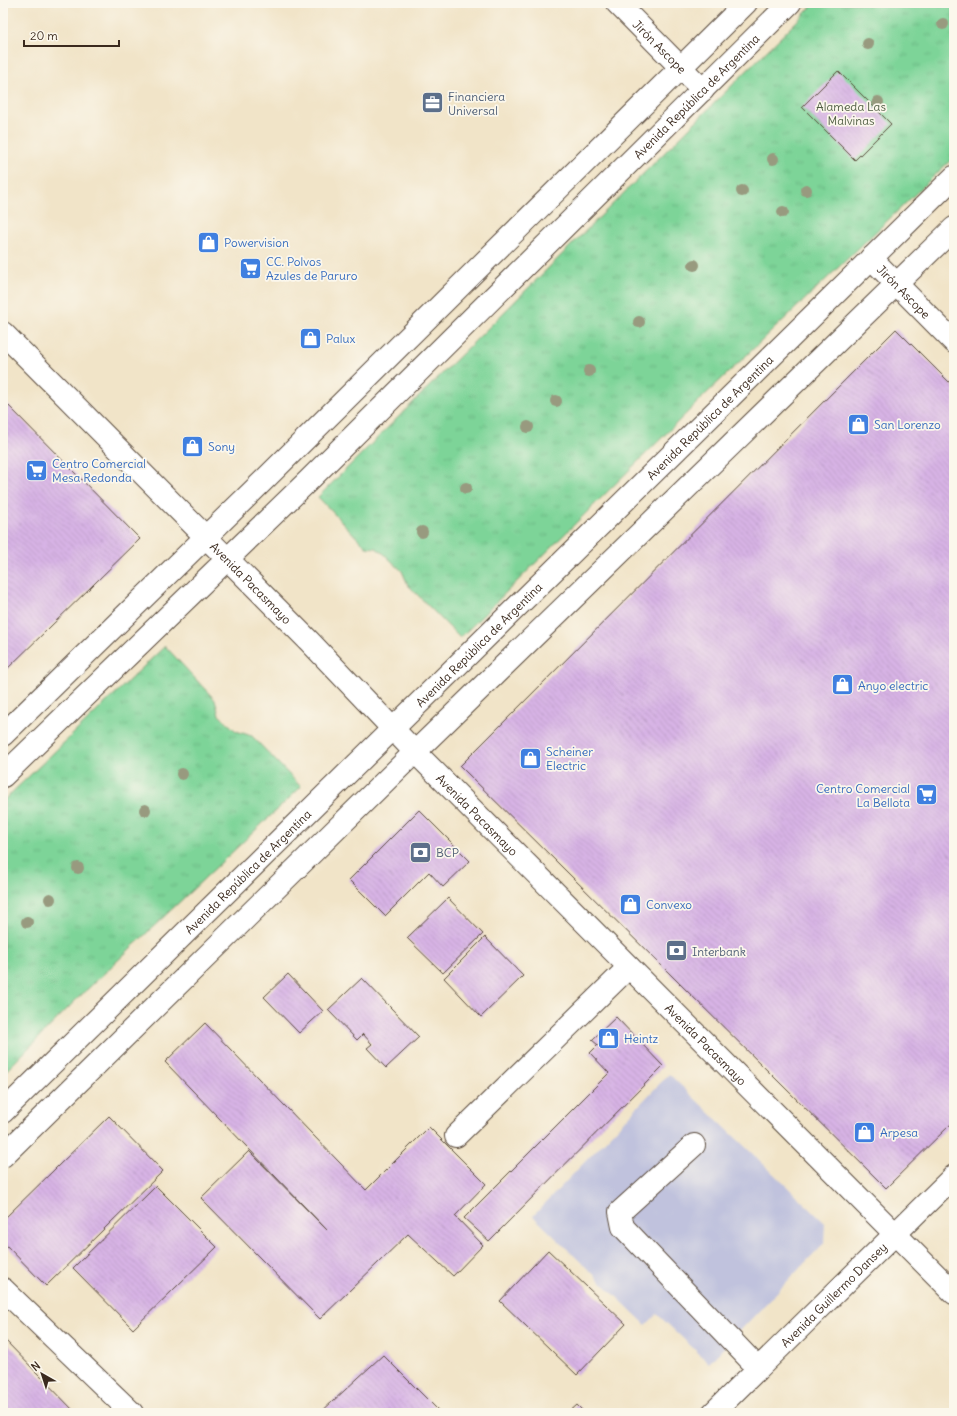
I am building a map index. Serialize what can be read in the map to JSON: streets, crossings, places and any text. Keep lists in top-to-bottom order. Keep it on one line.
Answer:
{"streets":{"street":["Jirón Ascope","Avenida República de Argentina","Avenida Pacasmayo","Avenida Guillermo Dansey"]},"crossings":[["Jirón Ascope","Avenida República de Argentina"],["Avenida República de Argentina","Avenida Pacasmayo"],["Avenida Pacasmayo","Avenida Guillermo Dansey"]],"parks":["Alameda Las Malvinas"],"places":{"office":["Financiera Universal"],"shop":["Powervision","Palux","San Lorenzo","Sony","Anyo electric","Scheiner Electric","Convexo","Heintz","Arpesa"],"supermarket":["CC. Polvos Azules de Paruro","Centro Comercial Mesa Redonda","Centro Comercial La Bellota"],"bank":["BCP","Interbank"]},"scale_bar":"20 m","north":"top left"}
